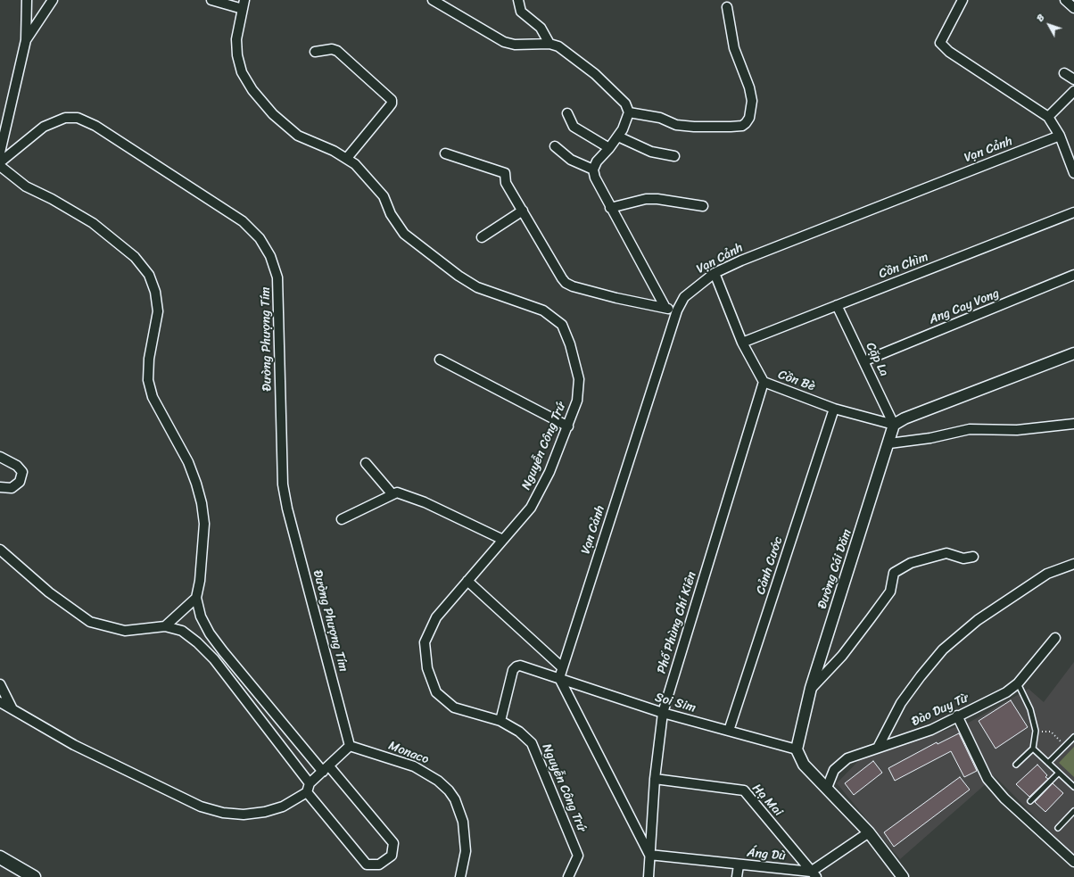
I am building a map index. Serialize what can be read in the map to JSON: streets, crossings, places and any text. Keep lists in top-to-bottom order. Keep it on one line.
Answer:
{"streets":{"street":["Vạn Cảnh","Cồn Chìm","Ang Cay Vong","Đường Phượng Tím","Cặp La","Cồn Bè","Nguyễn Công Trứ","Cảnh Cước","Đường Cái Dăm","Phố Phùng Chí Kiên","Soi Sim","Đào Duy Từ","Monaco","Hạ Mai","Áng Dù"]},"crossings":[["Vạn Cảnh","Cồn Bè"],["Cồn Chìm","Cặp La"],["Cồn Chìm","Cồn Bè"],["Ang Cay Vong","Cặp La"],["Đường Phượng Tím","Monaco"],["Cặp La","Cồn Bè"],["Cặp La","Đường Cái Dăm"],["Cồn Bè","Cảnh Cước"],["Cồn Bè","Đường Cái Dăm"],["Cồn Bè","Phố Phùng Chí Kiên"],["Nguyễn Công Trứ","Soi Sim"],["Cảnh Cước","Soi Sim"],["Đường Cái Dăm","Soi Sim"],["Phố Phùng Chí Kiên","Soi Sim"],["Phố Phùng Chí Kiên","Hạ Mai"],["Phố Phùng Chí Kiên","Áng Dù"],["Hạ Mai","Áng Dù"]],"north":"top left"}
